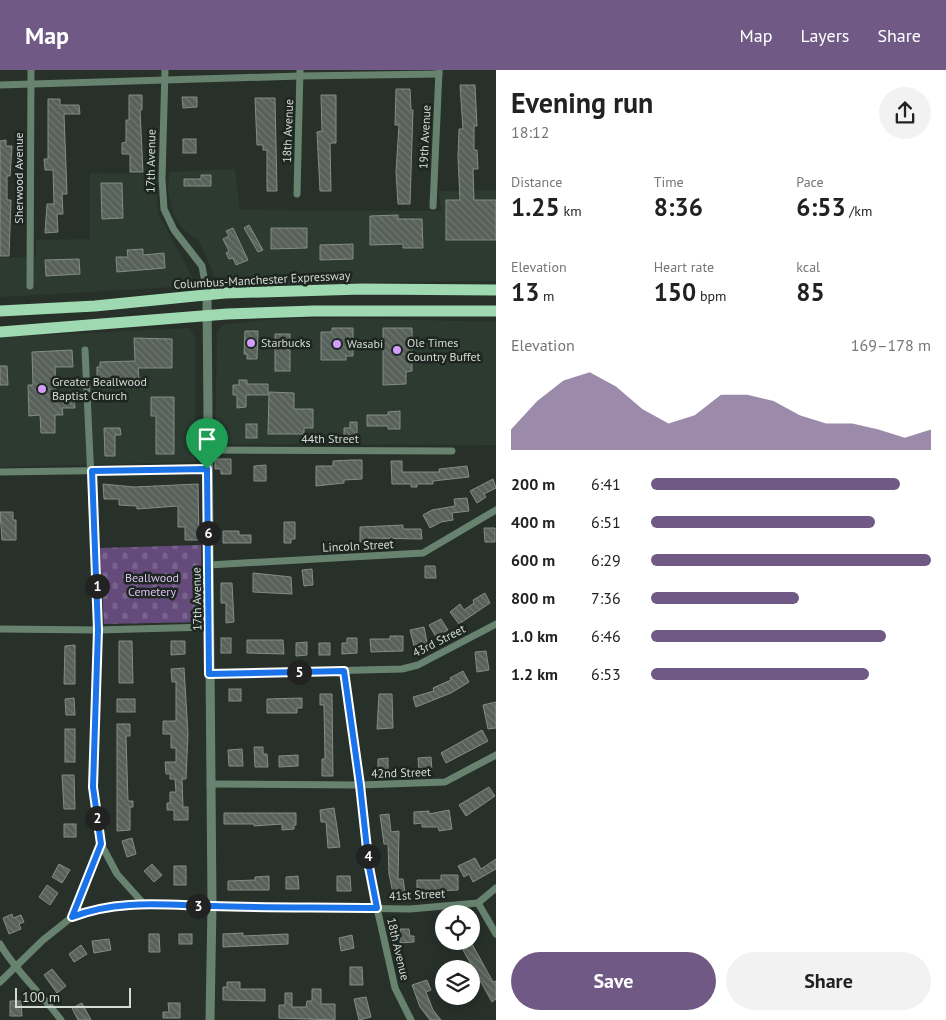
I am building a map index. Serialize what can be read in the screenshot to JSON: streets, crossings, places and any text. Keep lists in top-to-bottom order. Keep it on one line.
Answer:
{"streets":{"main road":["Columbus-Manchester Expressway"],"street":["18th Avenue","19th Avenue","17th Avenue","Sherwood Avenue","44th Street","Lincoln Street","43rd Street","42nd Street","41st Street"]},"crossings":[["18th Avenue","43rd Street"],["18th Avenue","42nd Street"],["18th Avenue","41st Street"],["17th Avenue","Columbus-Manchester Expressway"],["17th Avenue","44th Street"],["17th Avenue","Lincoln Street"],["17th Avenue","43rd Street"],["17th Avenue","42nd Street"],["17th Avenue","41st Street"]],"parks":["Beallwood Cemetery"],"places":["Starbucks","Wasabi","Ole Times Country Buffet","Greater Beallwood Baptist Church"],"scale_bar":"100 m","page":{"header":"Map","nav":["Map","Layers","Share"],"heading":["Evening run","18:12"],"stats":[["Distance","1.25 km"],["Time","8:36"],["Pace","6:53 /km"],["Elevation","13 m"],["Heart rate","150 bpm"],["kcal","85"]],"chart":["Elevation","169–178 m"],"list":[{"name":"200 m","note":"6:41"},{"name":"400 m","note":"6:51"},{"name":"600 m","note":"6:29"},{"name":"800 m","note":"7:36"},{"name":"1.0 km","note":"6:46"},{"name":"1.2 km","note":"6:53"}],"pins":["6","1","5","2","4","3"],"buttons":["Save","Share"],"scale":"100 m"}}
